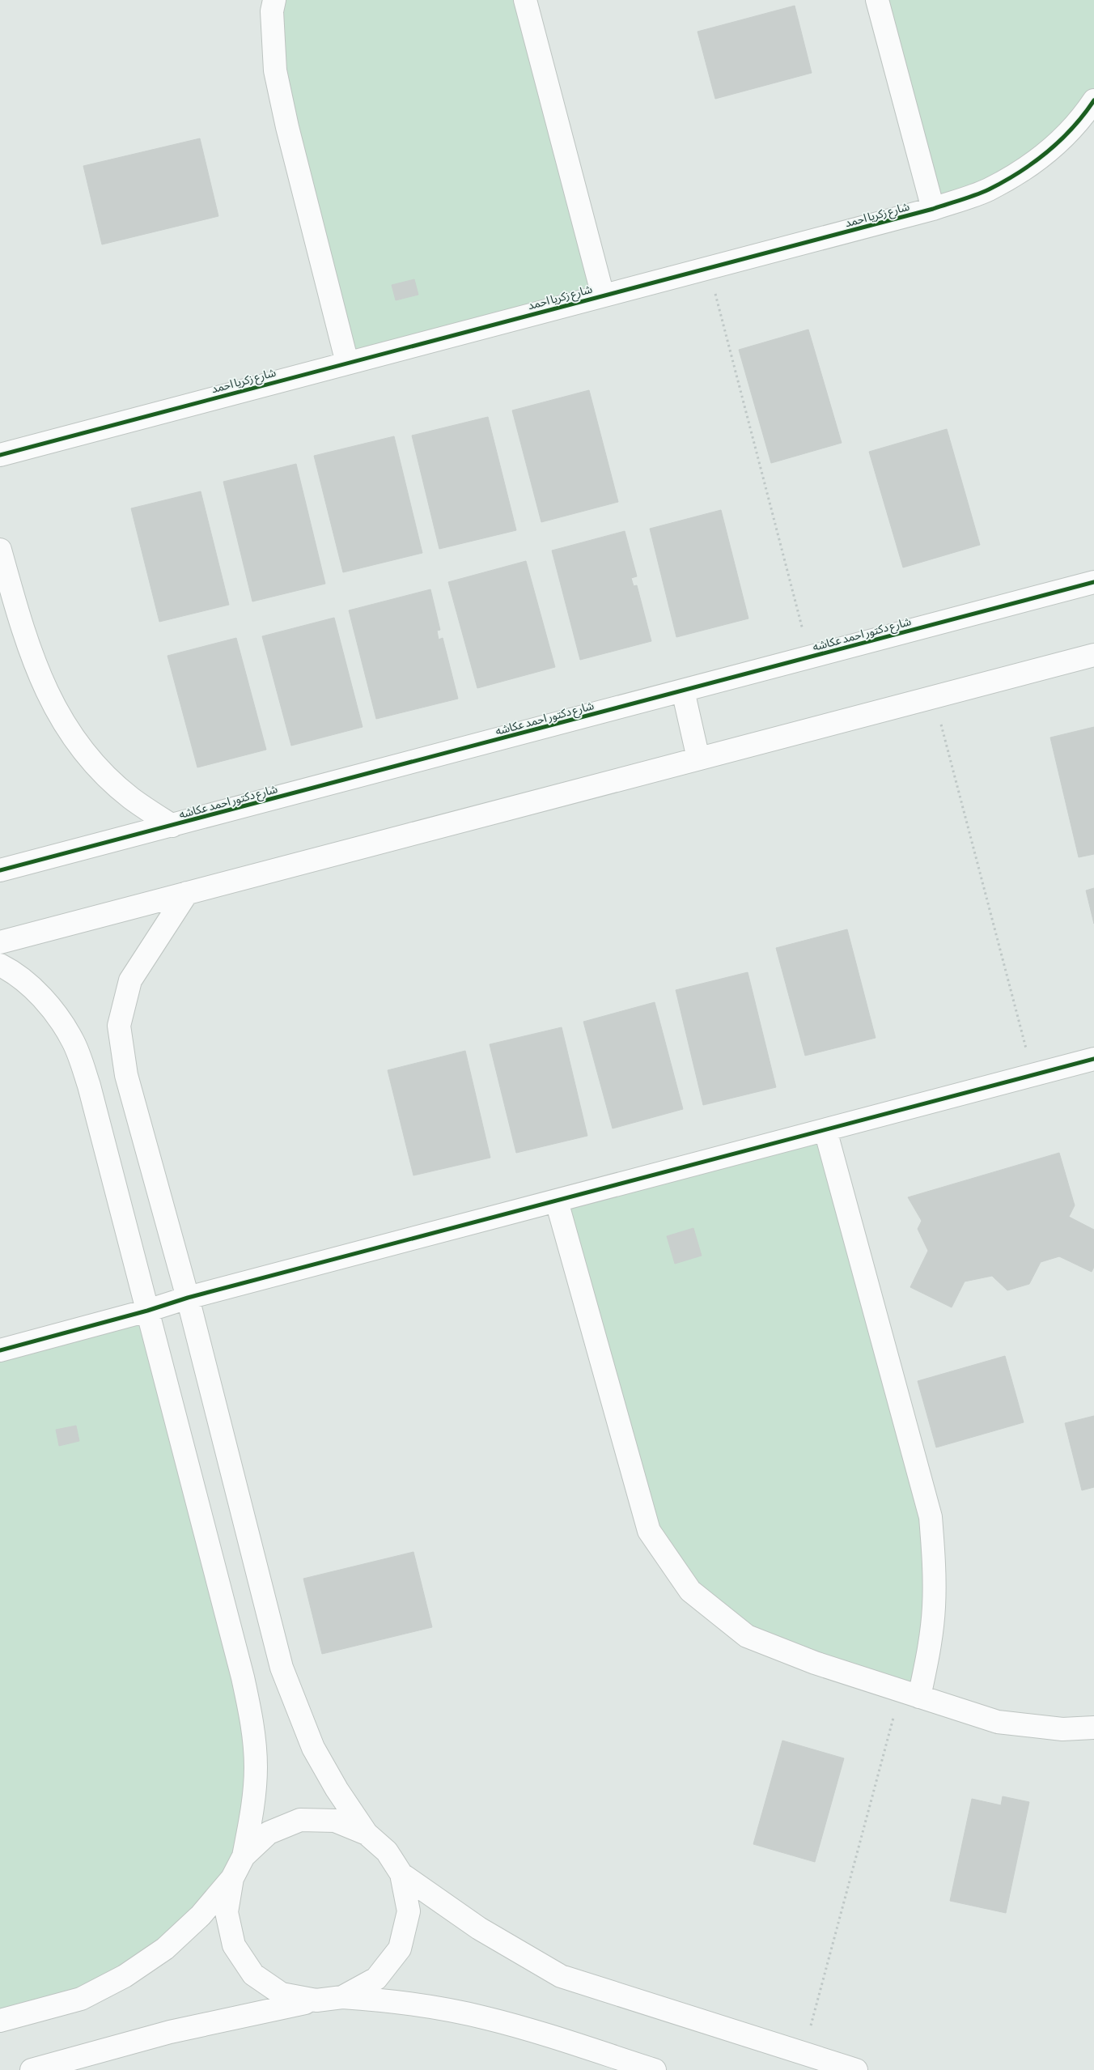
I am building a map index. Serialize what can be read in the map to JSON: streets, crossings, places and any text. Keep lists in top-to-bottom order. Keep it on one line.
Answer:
{"streets":{"street":["شارع زكريا احمد","شارع دكتور احمد عكاشه"]}}
